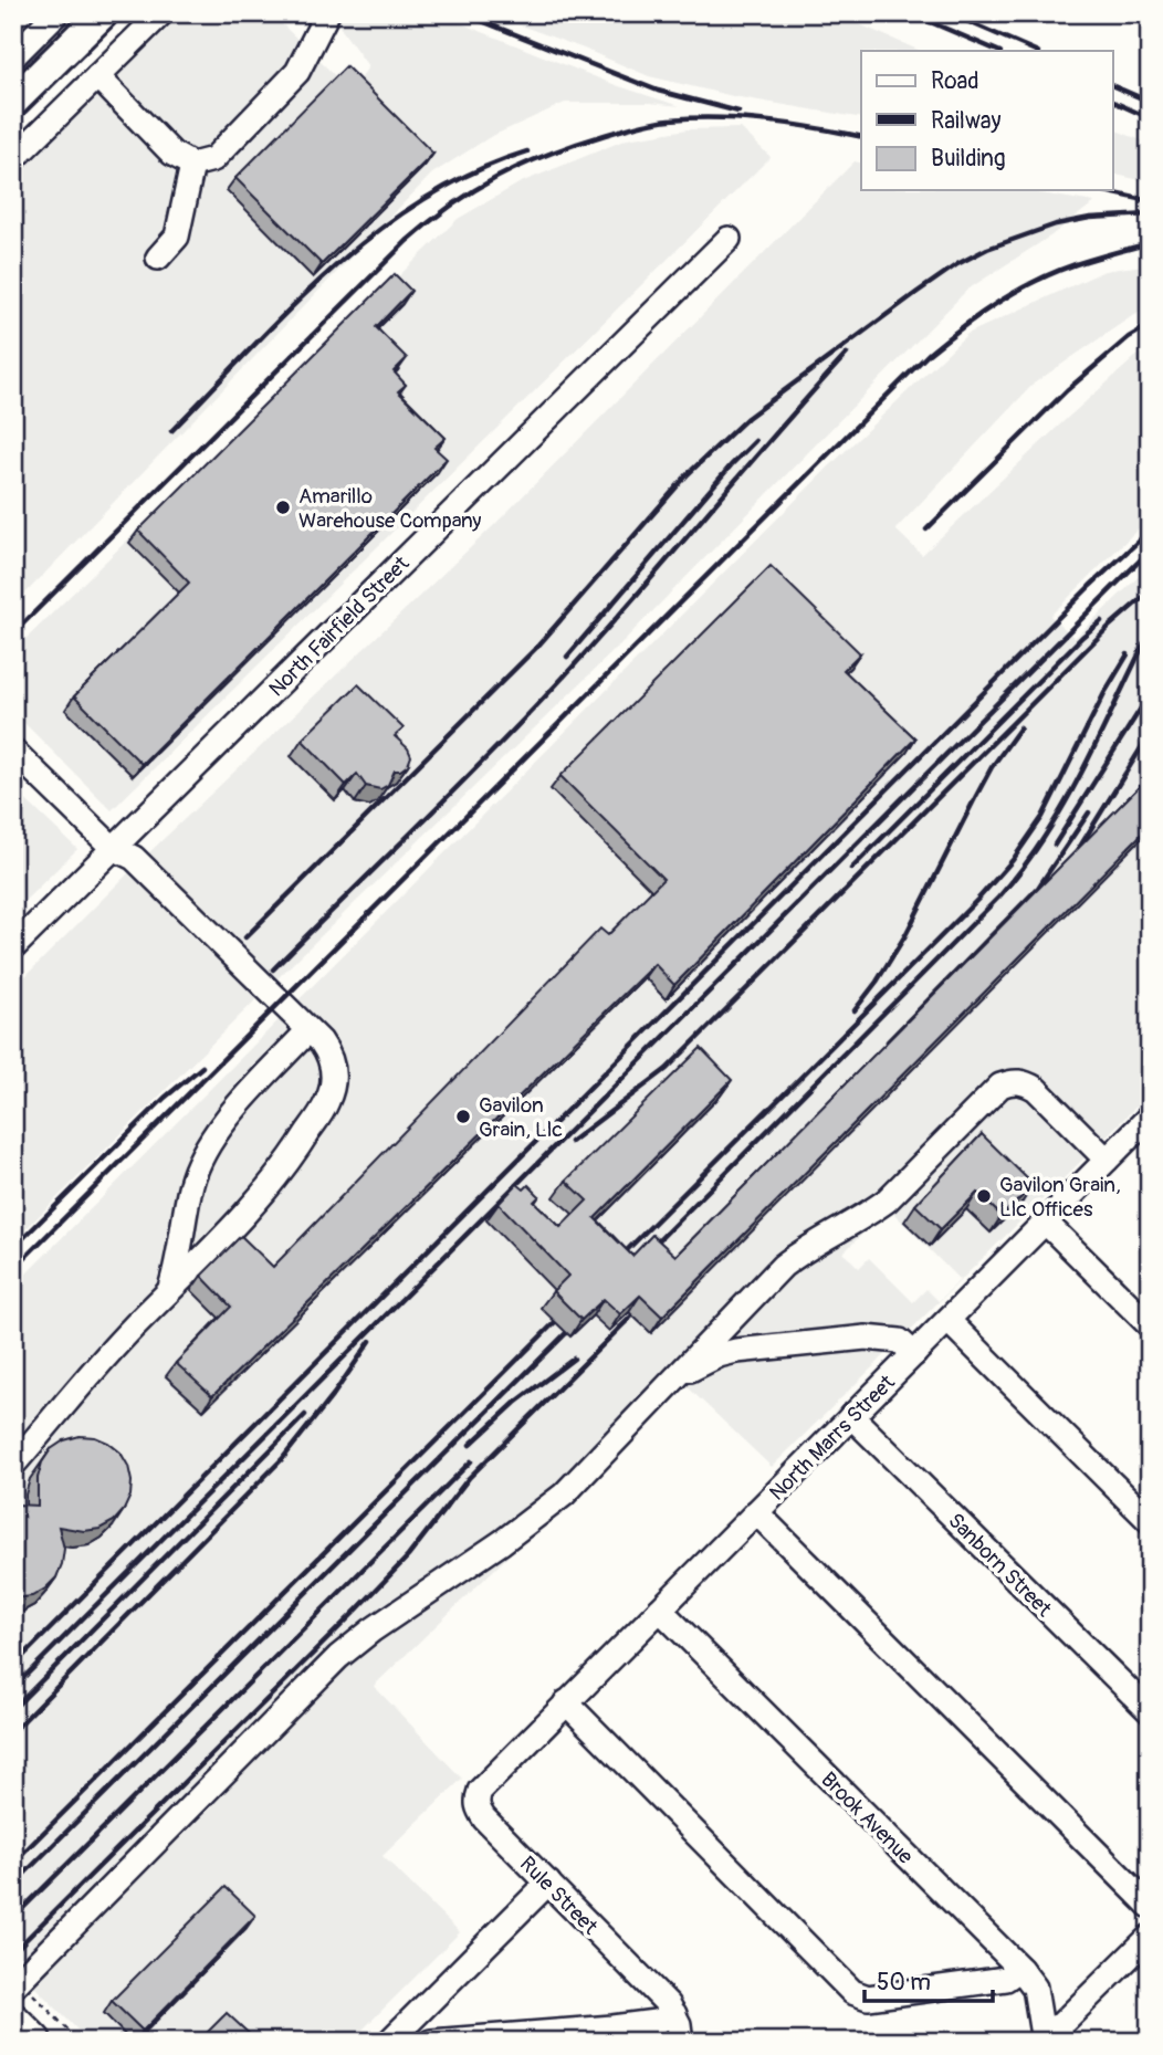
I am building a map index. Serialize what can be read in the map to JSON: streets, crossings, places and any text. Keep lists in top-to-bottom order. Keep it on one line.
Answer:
{"streets":{"street":["North Fairfield Street","North Marrs Street","Sanborn Street","Brook Avenue","Rule Street"]},"crossings":[["North Marrs Street","Sanborn Street"],["North Marrs Street","Brook Avenue"],["North Marrs Street","Rule Street"]],"places":["Amarillo Warehouse Company","Gavilon Grain, Llc","Gavilon Grain, Llc Offices"],"legend":["Road","Railway","Building"],"scale_bar":"50 m"}
